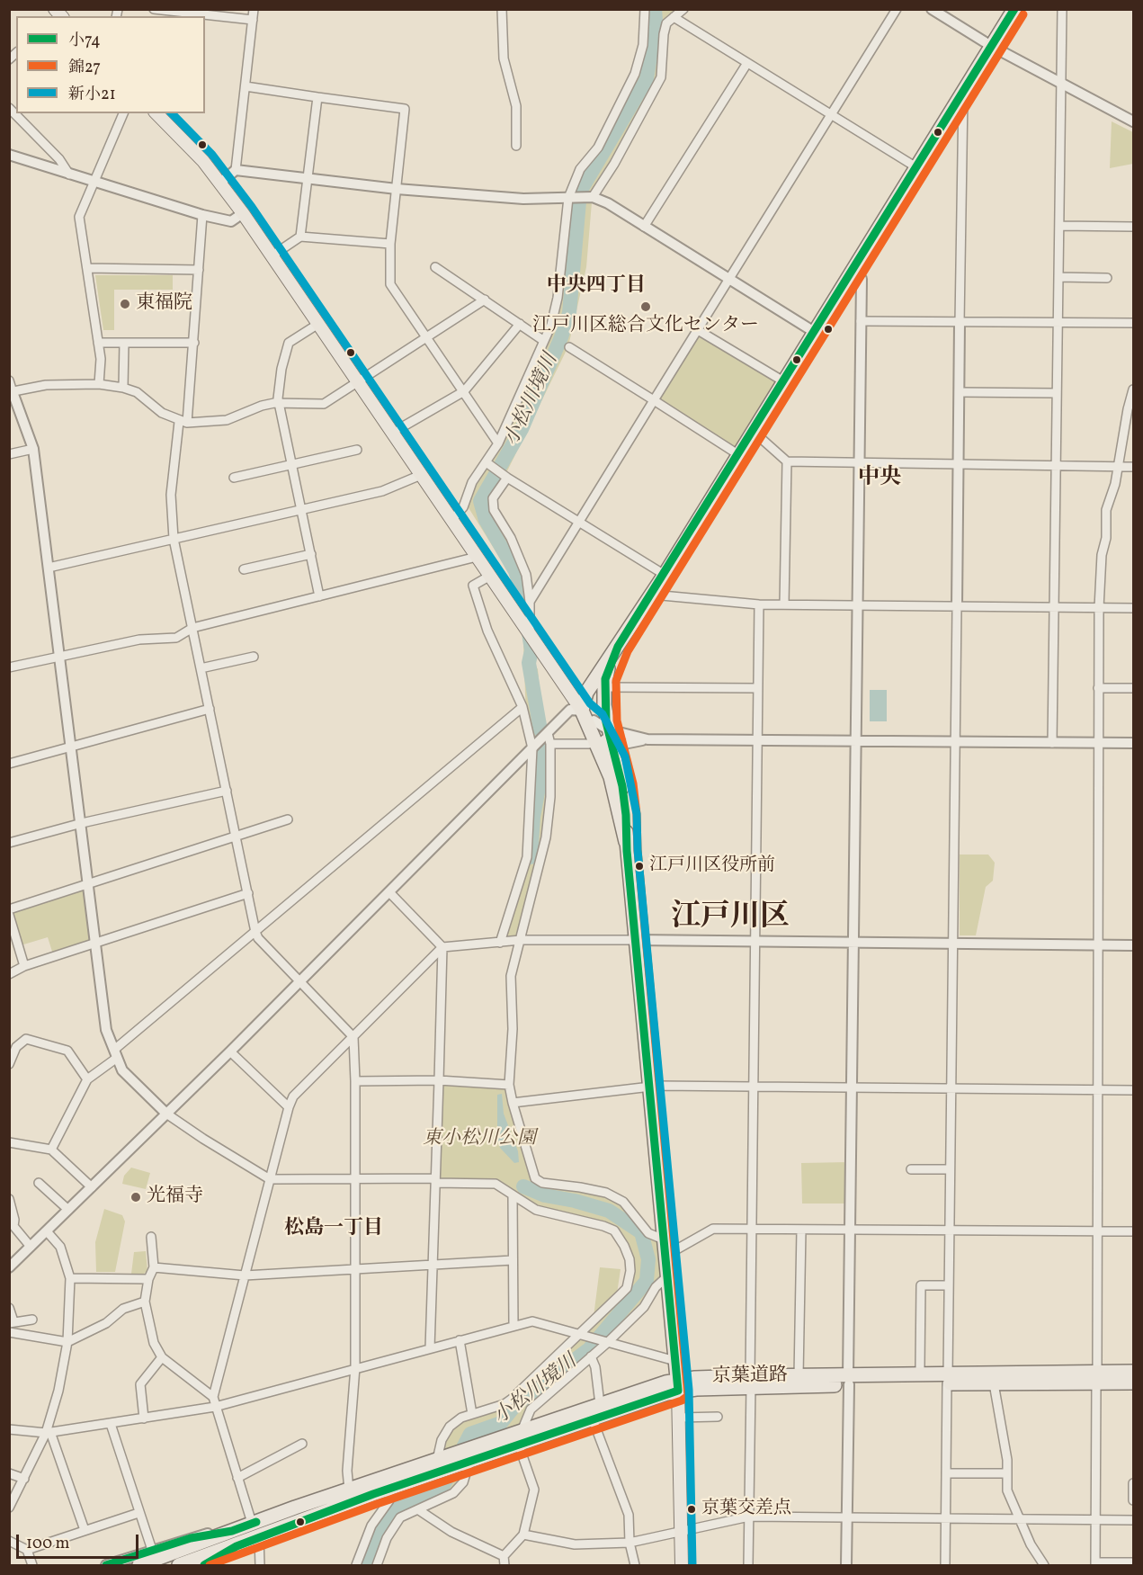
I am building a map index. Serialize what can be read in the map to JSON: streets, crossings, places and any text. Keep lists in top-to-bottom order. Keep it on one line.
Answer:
{"streets":{"highway":["京葉道路"]},"districts":["中央四丁目","中央","江戸川区","松島一丁目"],"water":["小松川境川"],"parks":["東小松川公園"],"places":["東福院","江戸川区総合文化センター","江戸川区役所前","光福寺","京葉交差点"],"lines":["transit line 小74","transit line 錦27","transit line 新小21"],"legend":["小74","錦27","新小21"],"scale_bar":"100 m"}
